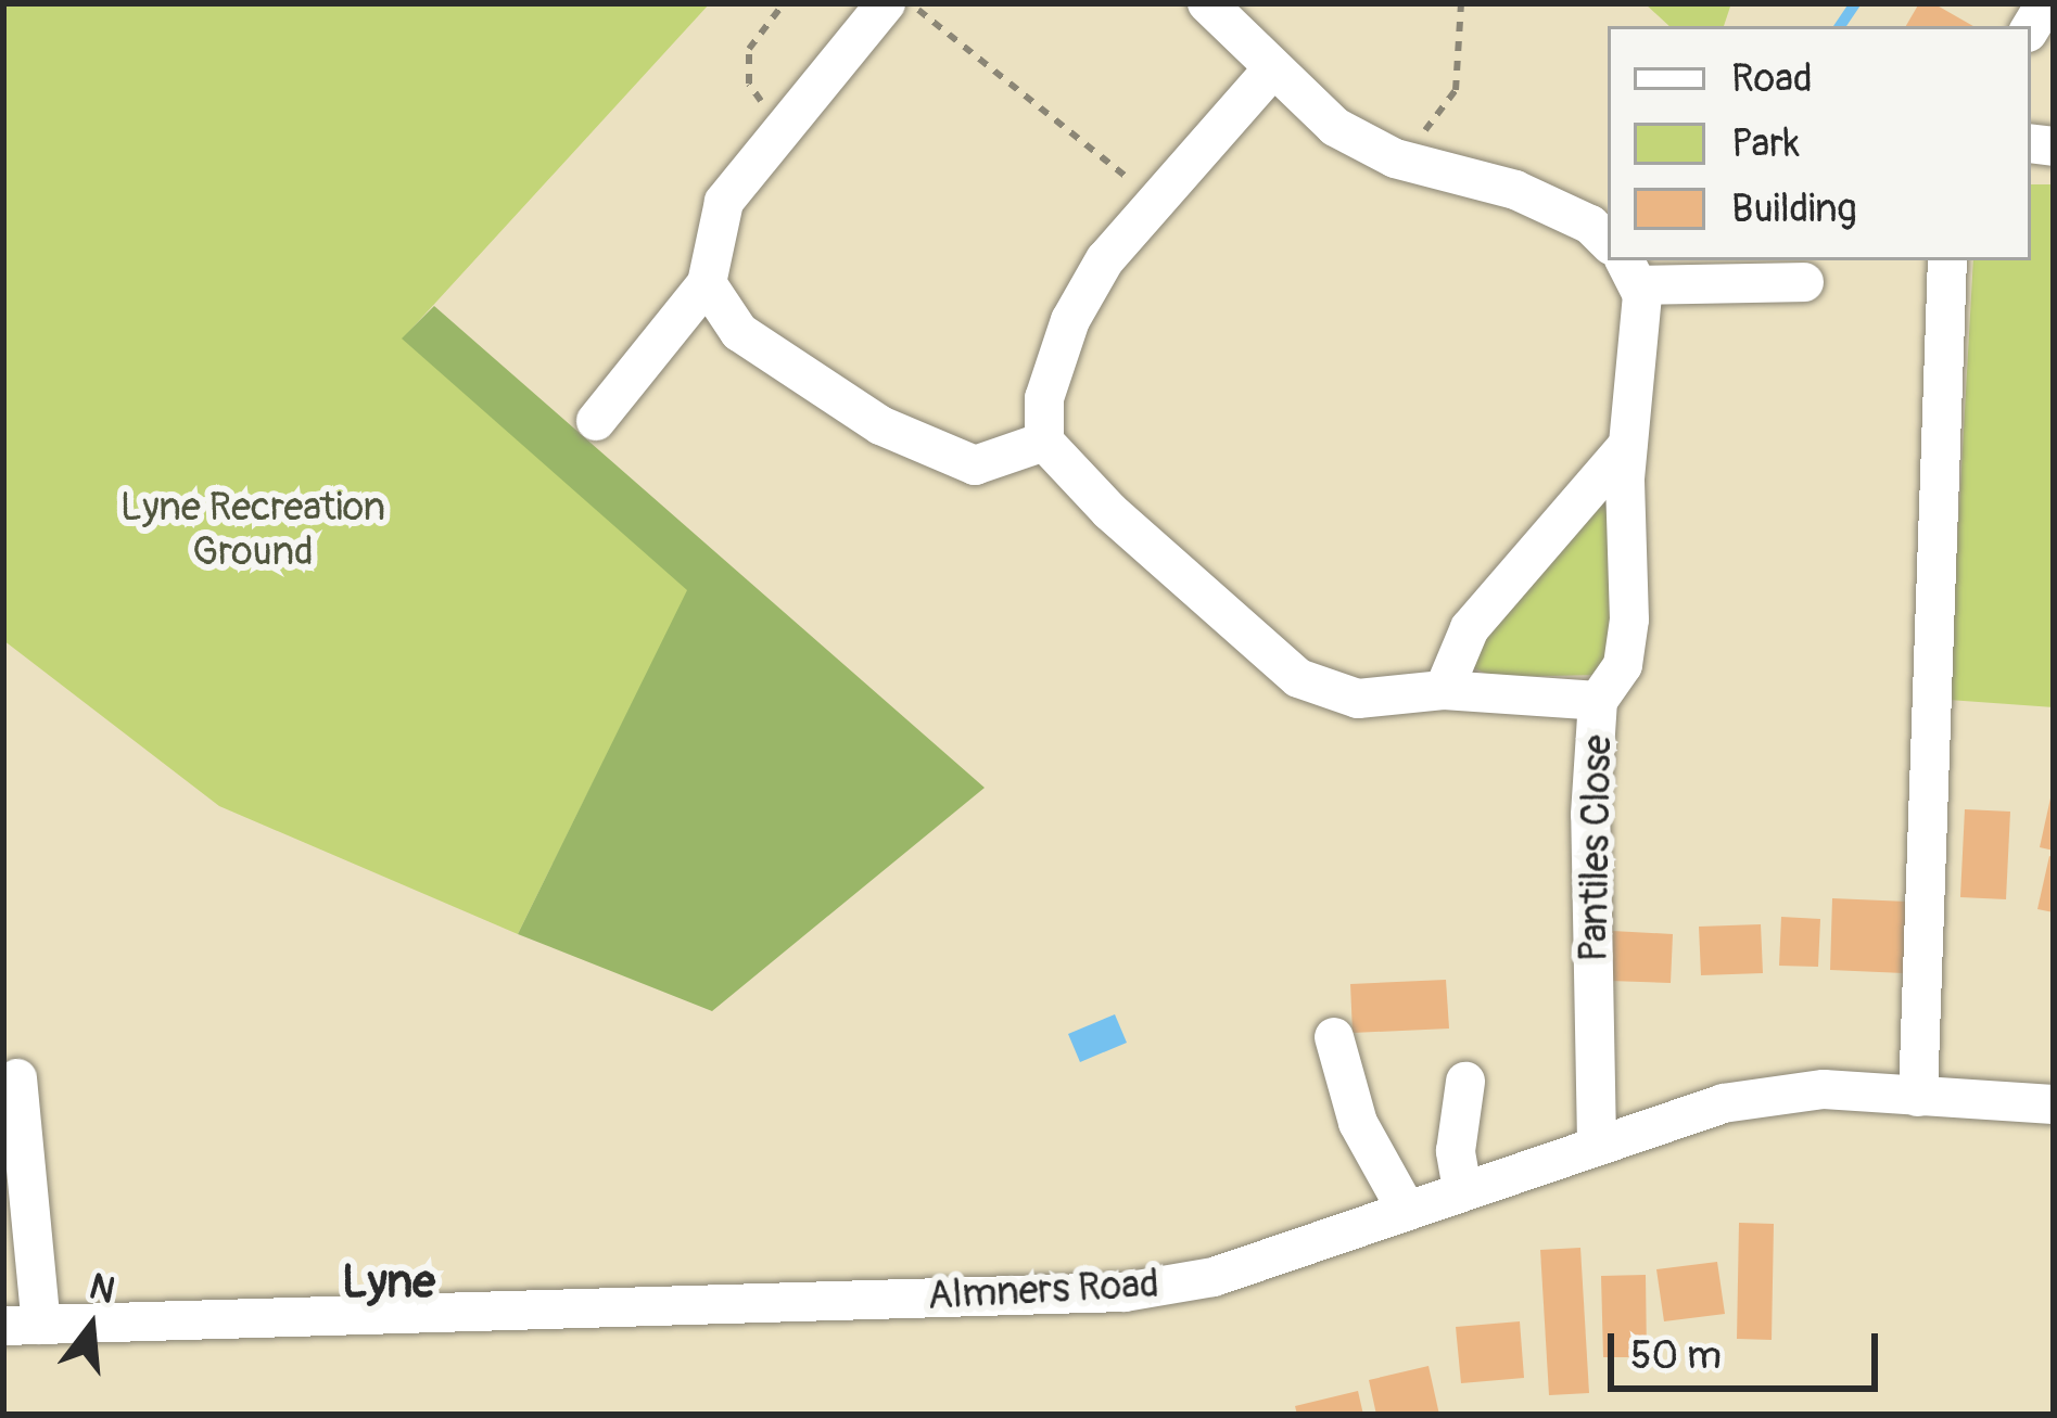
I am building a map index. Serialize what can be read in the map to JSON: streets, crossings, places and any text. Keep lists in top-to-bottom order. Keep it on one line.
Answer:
{"streets":{"street":["Pantiles Close","Almners Road"]},"crossings":[["Pantiles Close","Almners Road"]],"districts":["Lyne"],"parks":["Lyne Recreation Ground"],"legend":["Road","Park","Building"],"scale_bar":"50 m","north":"top"}
